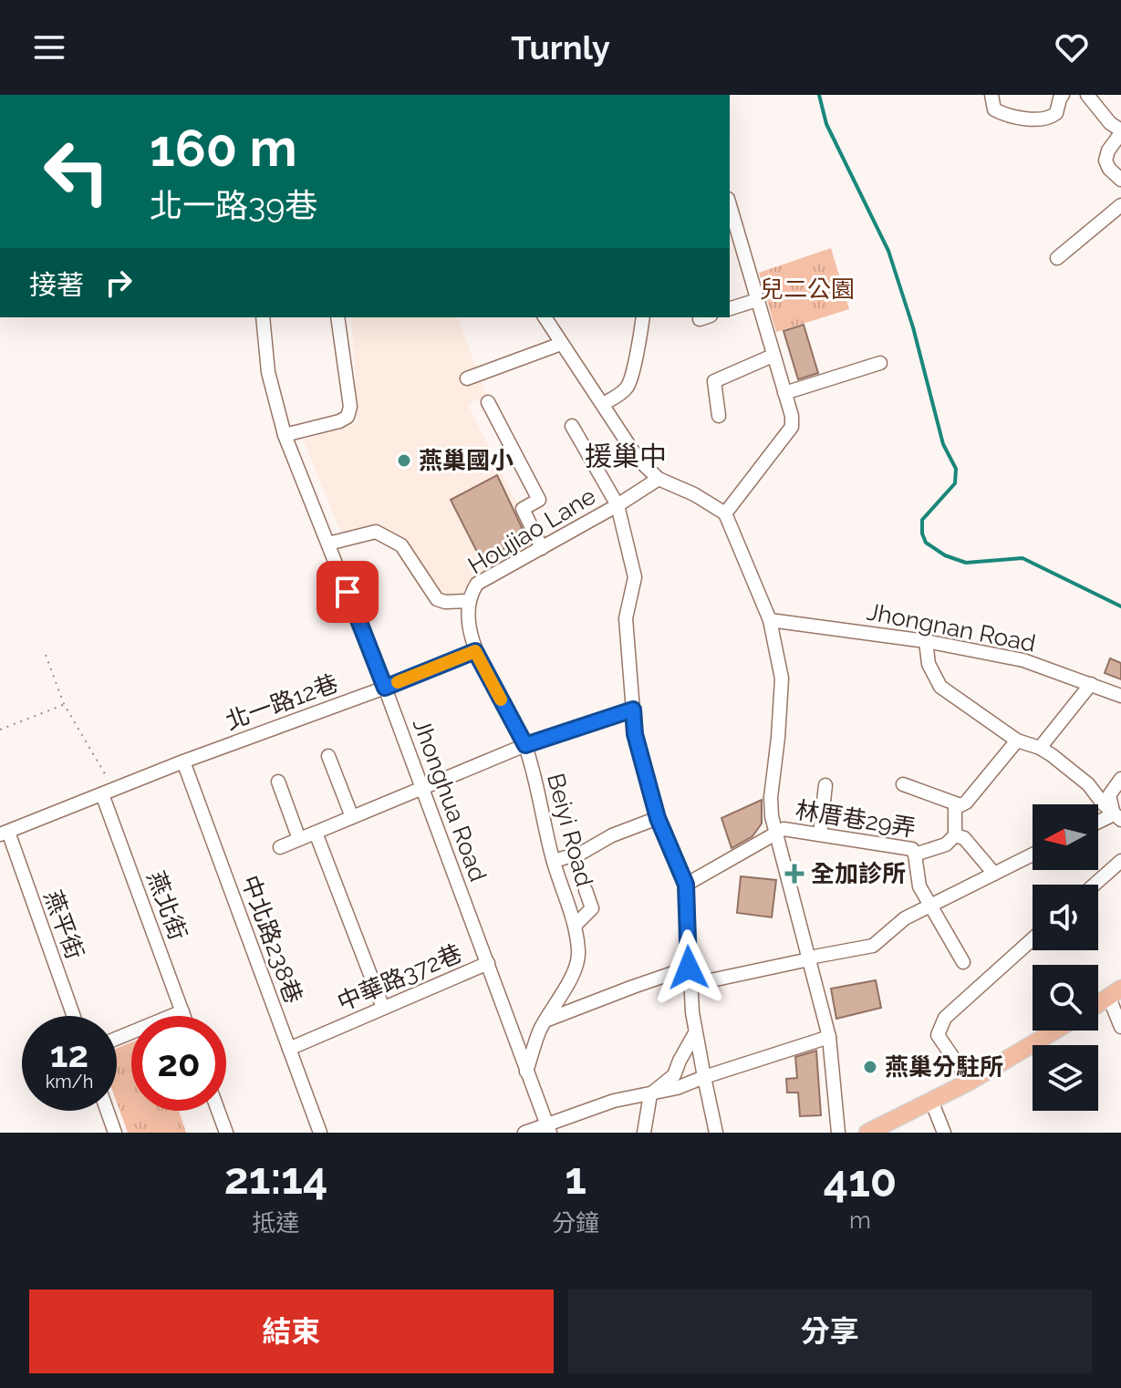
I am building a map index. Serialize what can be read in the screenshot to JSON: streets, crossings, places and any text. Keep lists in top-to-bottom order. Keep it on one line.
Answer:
{"streets":{"street":["Houjiao Lane","Jhongnan Road","北一路12巷","Jhonghua Road","林厝巷29弄","Beiyi Road","燕北街","燕平街","中北路238巷","中華路372巷"]},"crossings":[["Houjiao Lane","Jhonghua Road"],["Houjiao Lane","Beiyi Road"],["北一路12巷","Jhonghua Road"],["北一路12巷","Beiyi Road"],["北一路12巷","燕北街"],["北一路12巷","燕平街"],["北一路12巷","中北路238巷"],["Jhonghua Road","Beiyi Road"],["Jhonghua Road","中華路372巷"],["中北路238巷","中華路372巷"]],"districts":["援巢中"],"parks":["兒二公園"],"places":{"other":["燕巢國小","燕巢分駐所"],"health":["全加診所"]},"north":"left","page":{"header":"Turnly","turn":["160 m","北一路39巷"],"then":"接著","speed":"12 km/h","limit":"20","eta":["21:14","抵達","1","分鐘","410","m"],"buttons":["結束","分享"]}}
